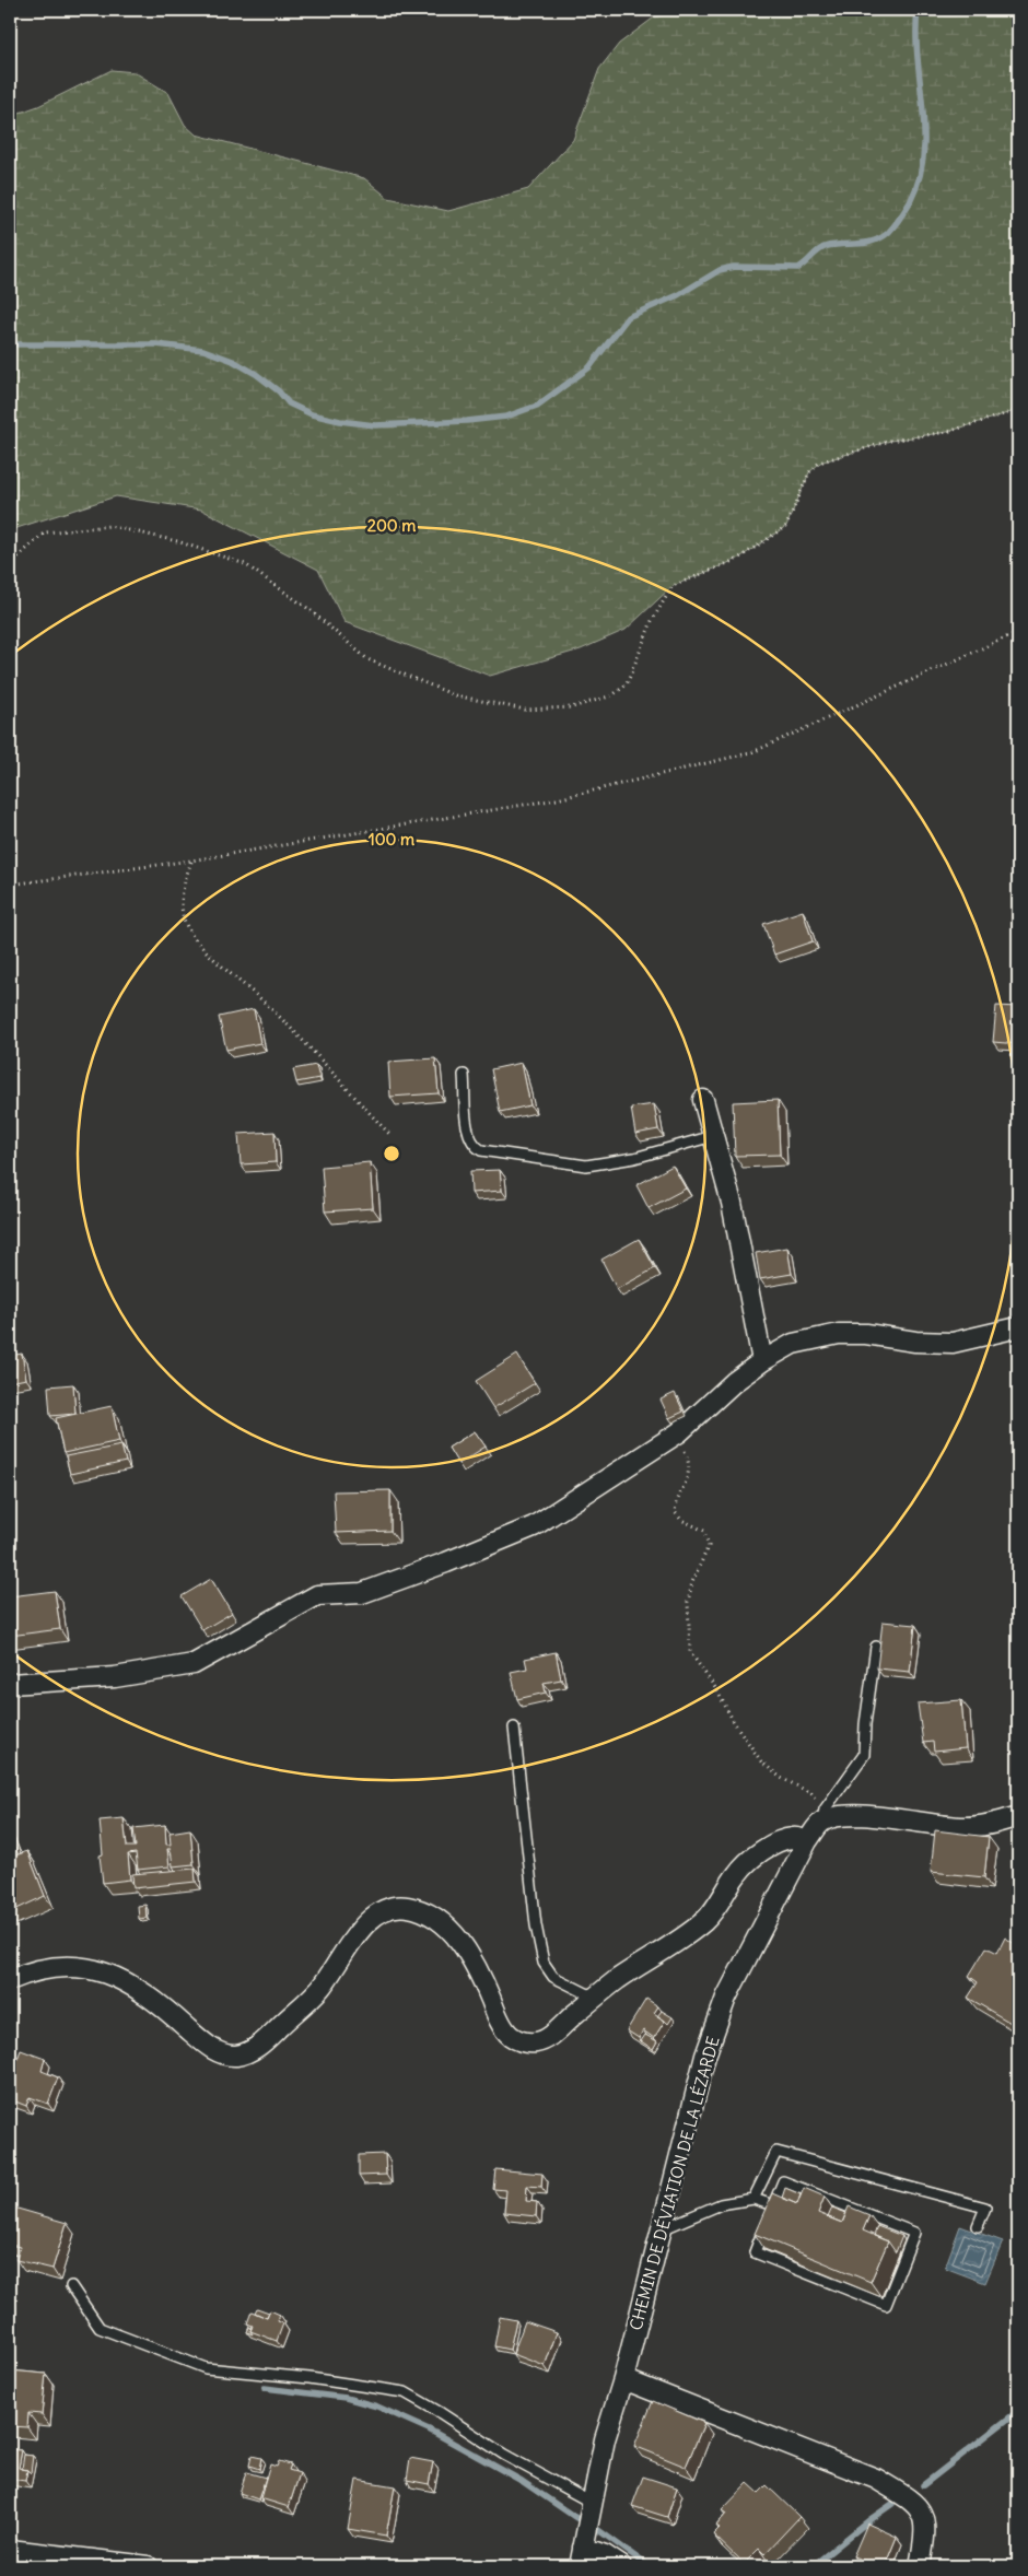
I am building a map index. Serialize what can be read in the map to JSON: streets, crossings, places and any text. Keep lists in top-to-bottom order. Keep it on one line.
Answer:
{"streets":{"street":["CHEMIN DE DÉVIATION DE LA LÉZARDE"]},"rings":["200 m","100 m"]}
